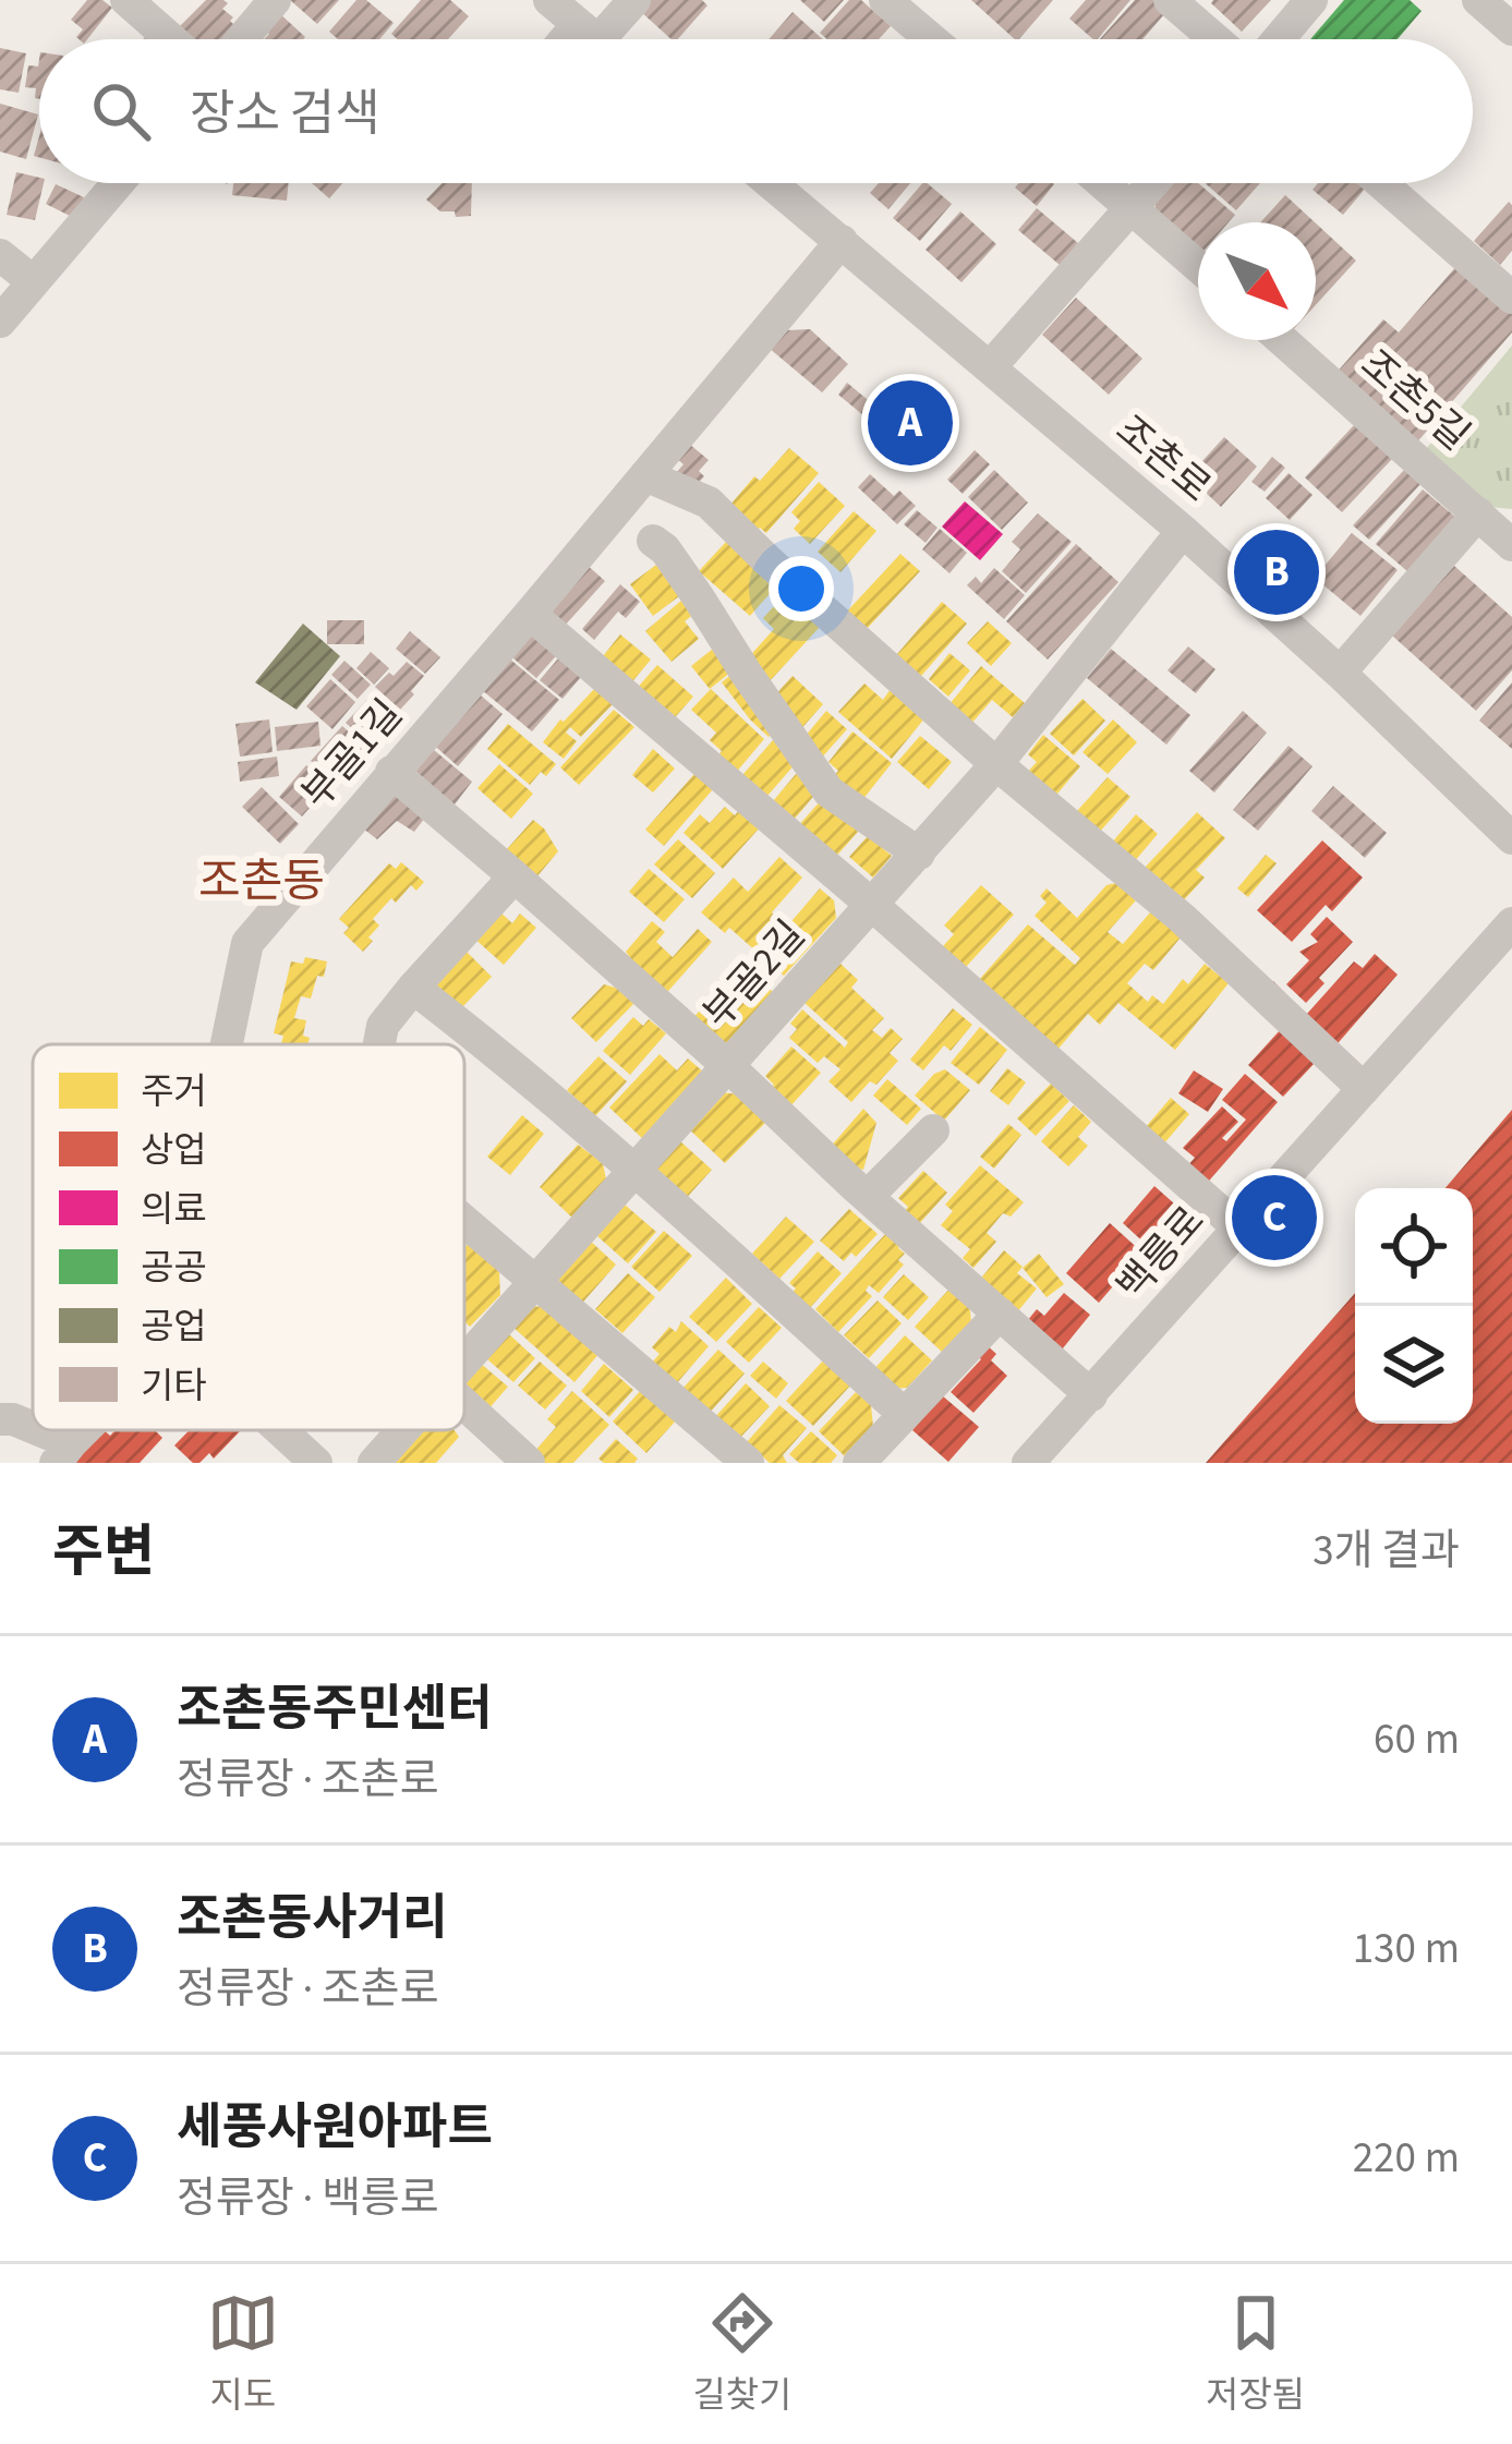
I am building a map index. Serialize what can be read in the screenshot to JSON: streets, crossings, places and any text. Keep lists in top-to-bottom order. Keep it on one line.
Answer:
{"streets":{"street":["조촌5길","조촌로","부골1길","부골2길","백릉로"]},"crossings":[["조촌로","부골1길"],["조촌로","부골2길"]],"districts":["조촌동"],"legend":["주거","상업","의료","공공","공업","기타"],"north":"bottom right","page":{"search":"장소 검색","pins":["A","B","C"],"heading":["주변","3개 결과"],"list":[{"mark":"A","name":"조촌동주민센터","note":"정류장 · 조촌로","value":"60 m"},{"mark":"B","name":"조촌동사거리","note":"정류장 · 조촌로","value":"130 m"},{"mark":"C","name":"세풍사원아파트","note":"정류장 · 백릉로","value":"220 m"}],"nav":["지도","길찾기","저장됨"]}}
